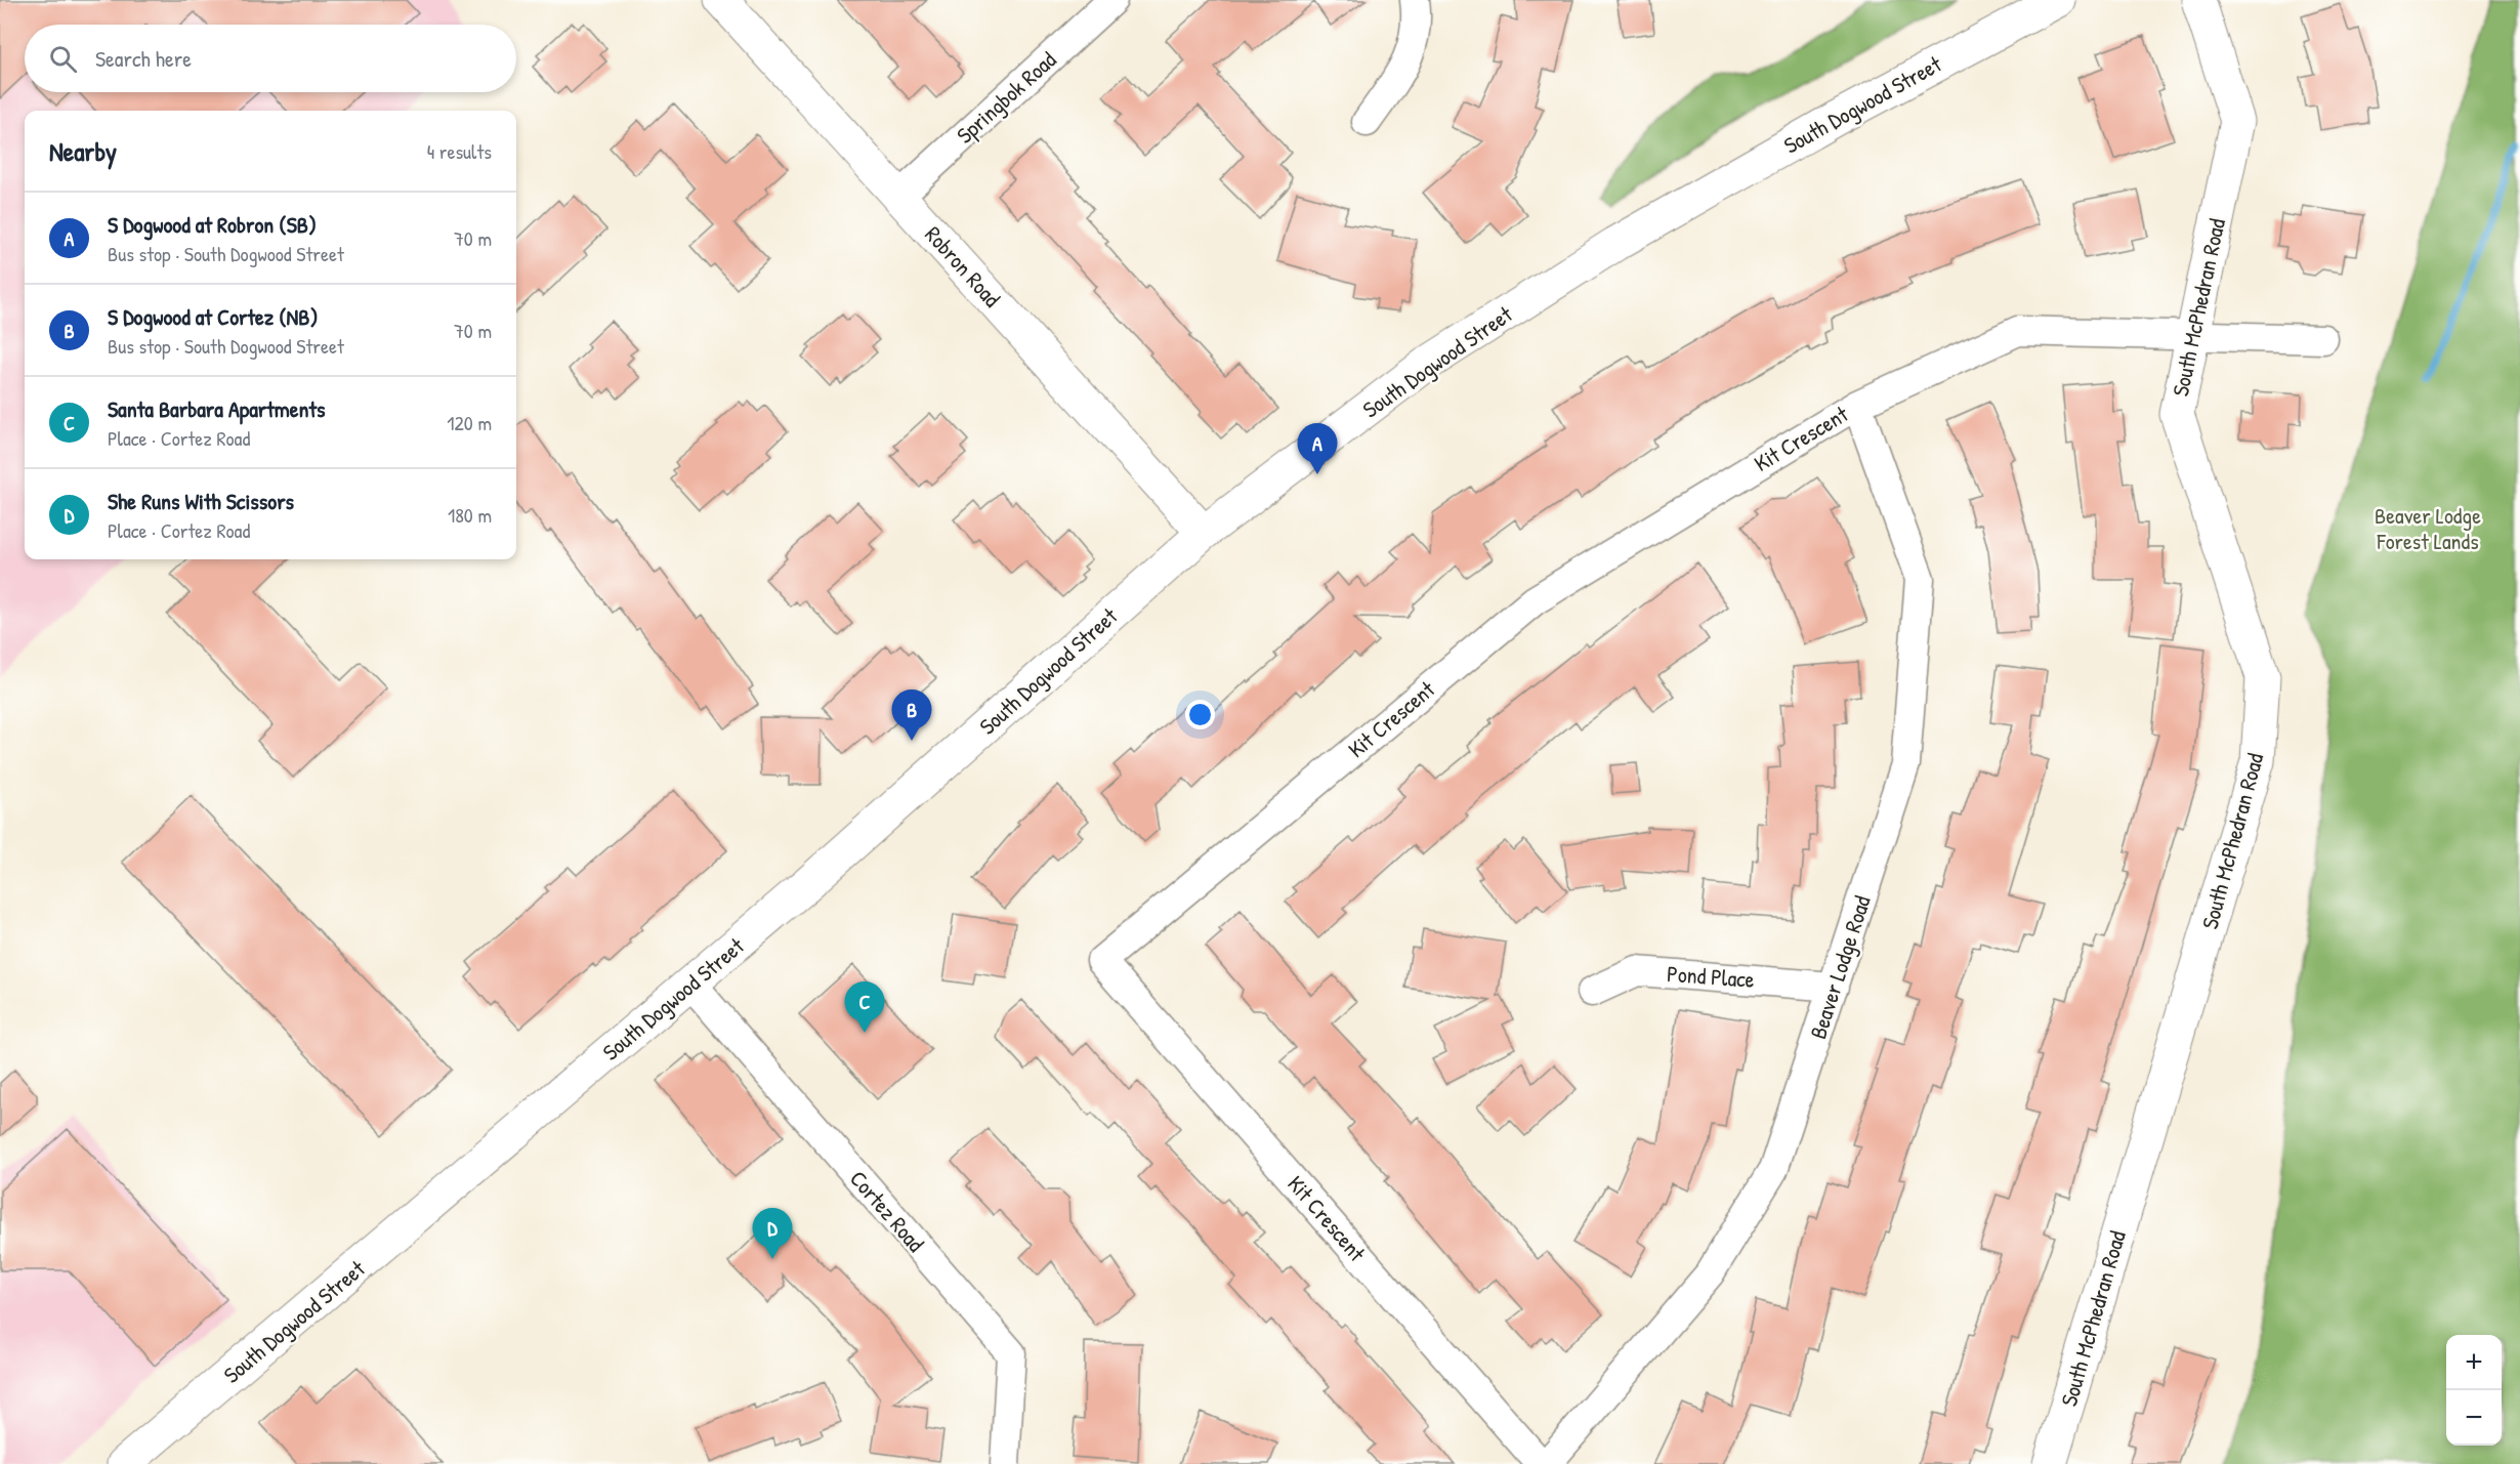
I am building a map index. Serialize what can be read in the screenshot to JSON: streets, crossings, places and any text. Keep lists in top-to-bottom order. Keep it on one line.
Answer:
{"streets":{"main road":["South Dogwood Street","Robron Road","South McPhedran Road"],"street":["Springbok Road","Kit Crescent","Beaver Lodge Road","Pond Place","Cortez Road"]},"crossings":[["Springbok Road","Robron Road"],["South Dogwood Street","Robron Road"],["South Dogwood Street","Cortez Road"],["South McPhedran Road","Kit Crescent"],["Kit Crescent","Beaver Lodge Road"],["Beaver Lodge Road","Pond Place"]],"parks":["Beaver Lodge Forest Lands"],"page":{"search":"Search here","heading":["Nearby","4 results"],"list":[{"mark":"A","name":"S Dogwood at Robron (SB)","note":"Bus stop · South Dogwood Street","value":"70 m"},{"mark":"B","name":"S Dogwood at Cortez (NB)","note":"Bus stop · South Dogwood Street","value":"70 m"},{"mark":"C","name":"Santa Barbara Apartments","note":"Place · Cortez Road","value":"120 m"},{"mark":"D","name":"She Runs With Scissors","note":"Place · Cortez Road","value":"180 m"}],"pins":["A","B","C","D"],"map_buttons":["+","−"]}}
